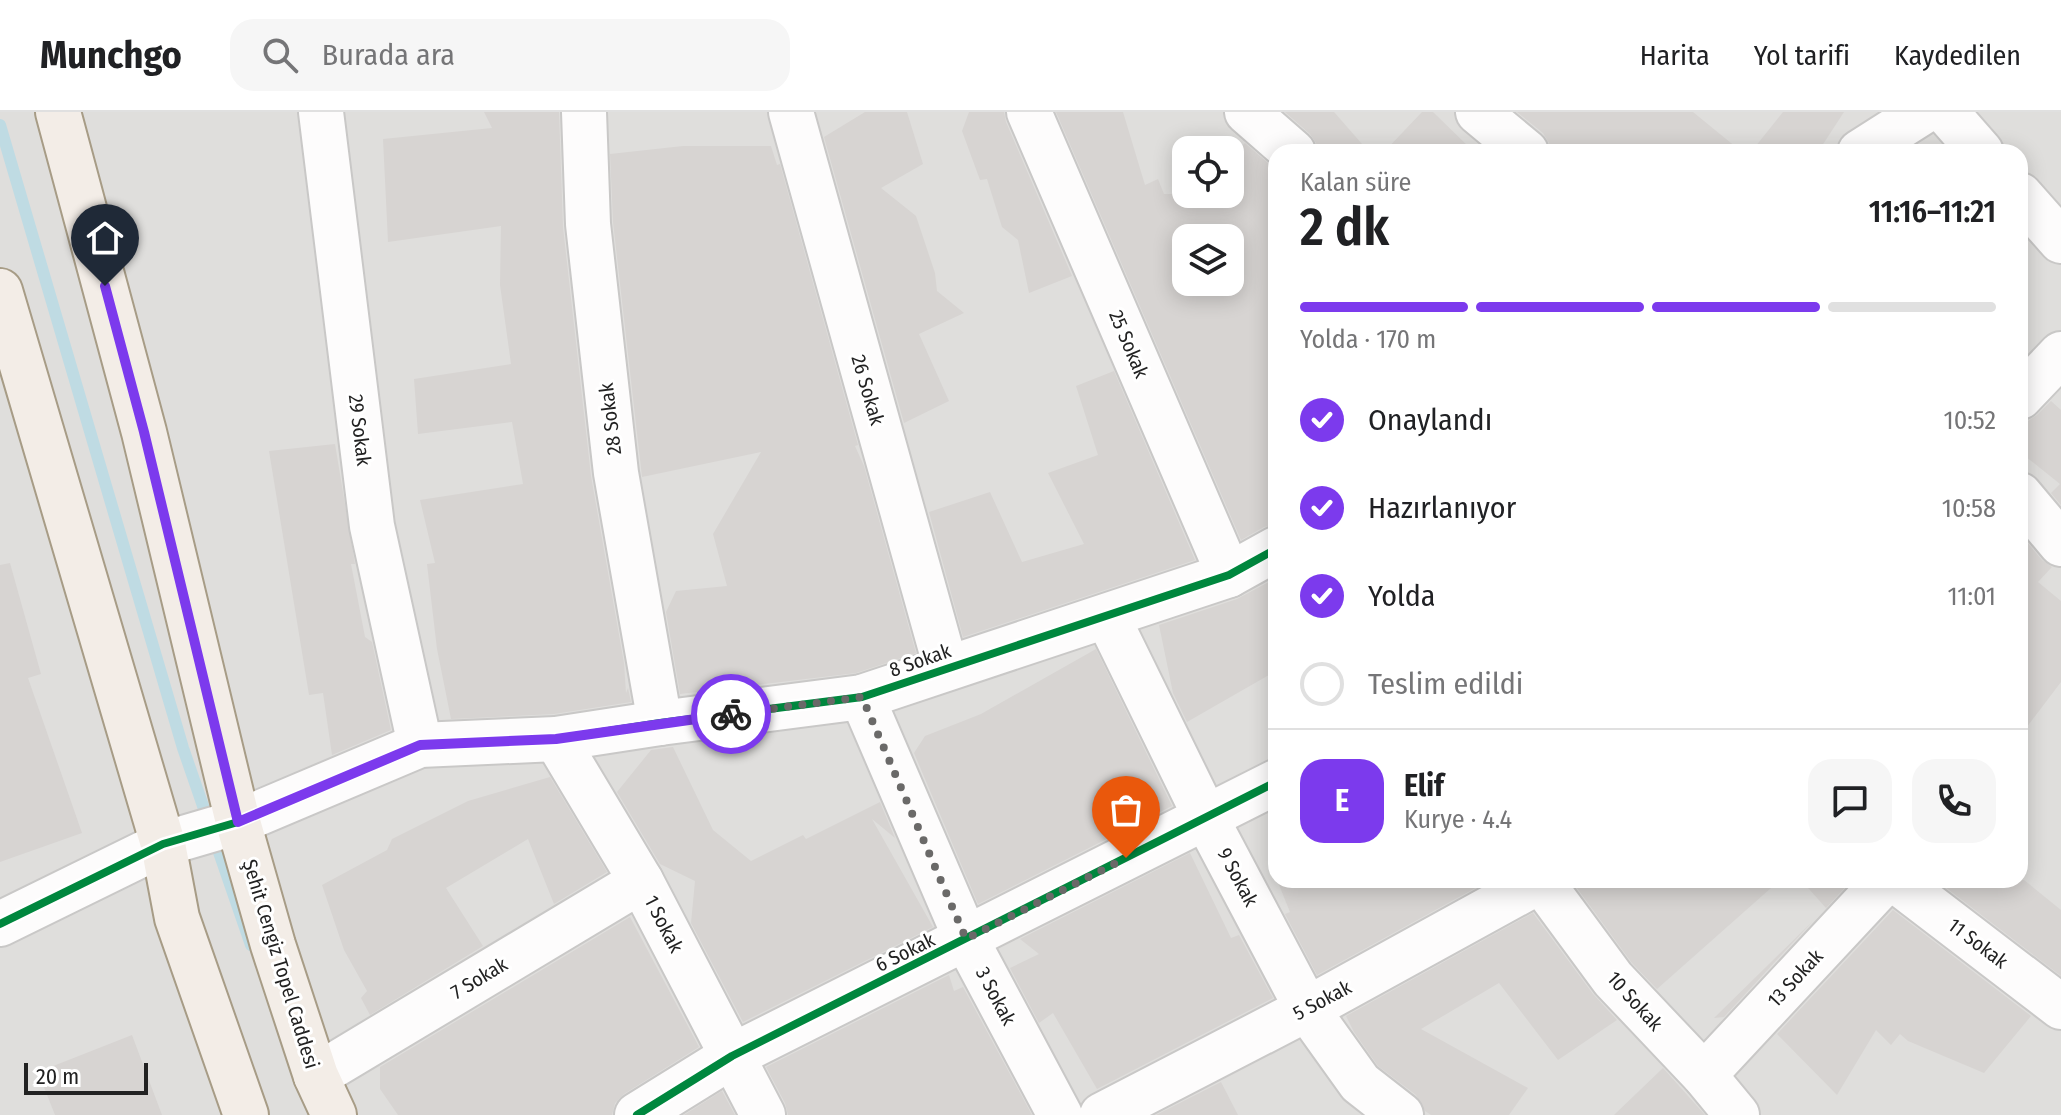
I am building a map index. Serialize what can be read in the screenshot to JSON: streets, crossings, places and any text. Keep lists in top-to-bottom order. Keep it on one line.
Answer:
{"streets":{"main road":["Şehit Cengiz Topel Caddesi"],"street":["25 Sokak","26 Sokak","28 Sokak","29 Sokak","8 Sokak","9 Sokak","1 Sokak","11 Sokak","6 Sokak","7 Sokak","13 Sokak","3 Sokak","5 Sokak","10 Sokak"]},"crossings":[["25 Sokak","8 Sokak"],["26 Sokak","8 Sokak"],["28 Sokak","8 Sokak"],["29 Sokak","8 Sokak"],["8 Sokak","9 Sokak"],["8 Sokak","1 Sokak"],["8 Sokak","Şehit Cengiz Topel Caddesi"],["8 Sokak","3 Sokak"],["9 Sokak","6 Sokak"],["9 Sokak","5 Sokak"],["1 Sokak","6 Sokak"],["1 Sokak","7 Sokak"],["6 Sokak","3 Sokak"],["Şehit Cengiz Topel Caddesi","7 Sokak"],["13 Sokak","10 Sokak"]],"scale_bar":"20 m","page":{"header":"Munchgo","search":"Burada ara","nav":["Harita","Yol tarifi","Kaydedilen"],"heading":["2 dk","Kalan süre","11:16–11:21"],"panel":["Elif","Kurye · 4.4"],"bar":"Yolda · 170 m","list":[["Onaylandı","10:52"],["Hazırlanıyor","10:58"],["Yolda","11:01"],"Teslim edildi"],"round":"E","scale":"20 m"}}
